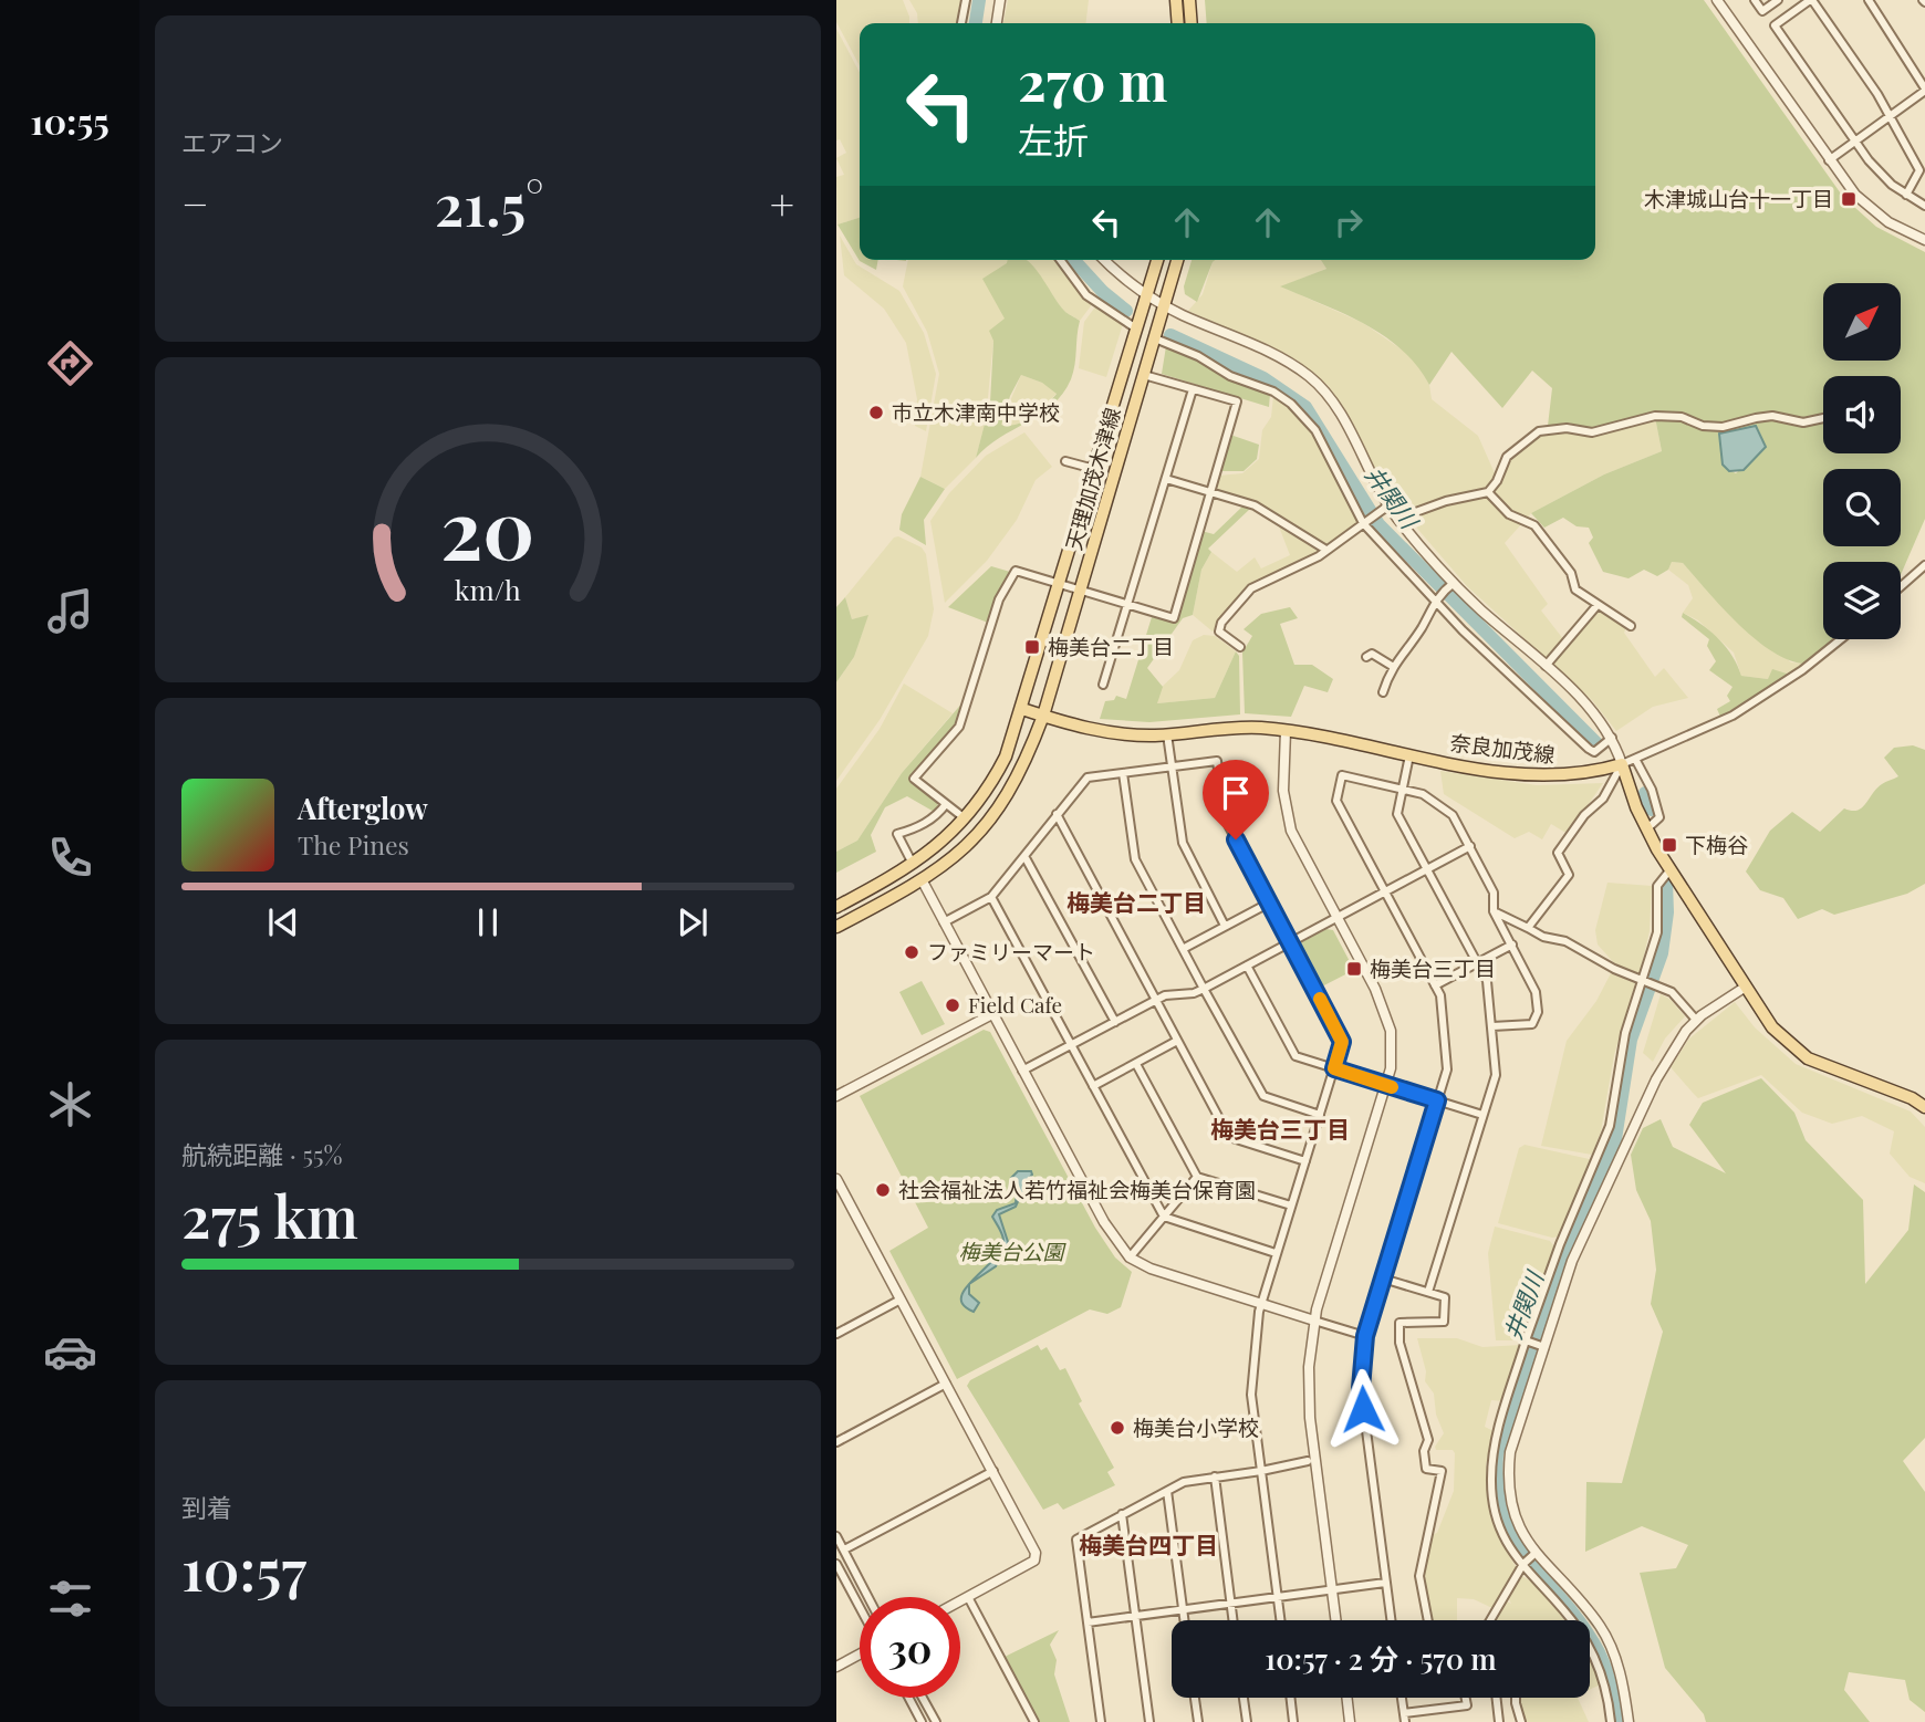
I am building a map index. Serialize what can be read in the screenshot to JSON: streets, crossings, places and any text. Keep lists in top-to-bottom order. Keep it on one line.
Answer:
{"streets":{"main road":["天理加茂木津線","奈良加茂線"]},"crossings":[["天理加茂木津線","奈良加茂線"]],"districts":["梅美台二丁目","梅美台三丁目","梅美台四丁目"],"water":["井関川"],"parks":["梅美台公園"],"places":{"transit":["木津城山台十一丁目","梅美台二丁目","下梅谷","梅美台三丁目"],"other":["市立木津南中学校","ファミリーマート","Field Cafe","社会福祉法人若竹福祉会梅美台保育園","梅美台小学校"]},"north":"top right","page":{"tabs":"10:55","tile":["エアコン",["航続距離 · 55%","275 km"],["到着","10:57"]],"turn":["270 m","左折"],"heat":["−","21.5°","+"],"song":["Afterglow","The Pines"],"limit":"30","trip":"10:57 · 2 分 · 570 m","gauge":["20","km/h"]}}
